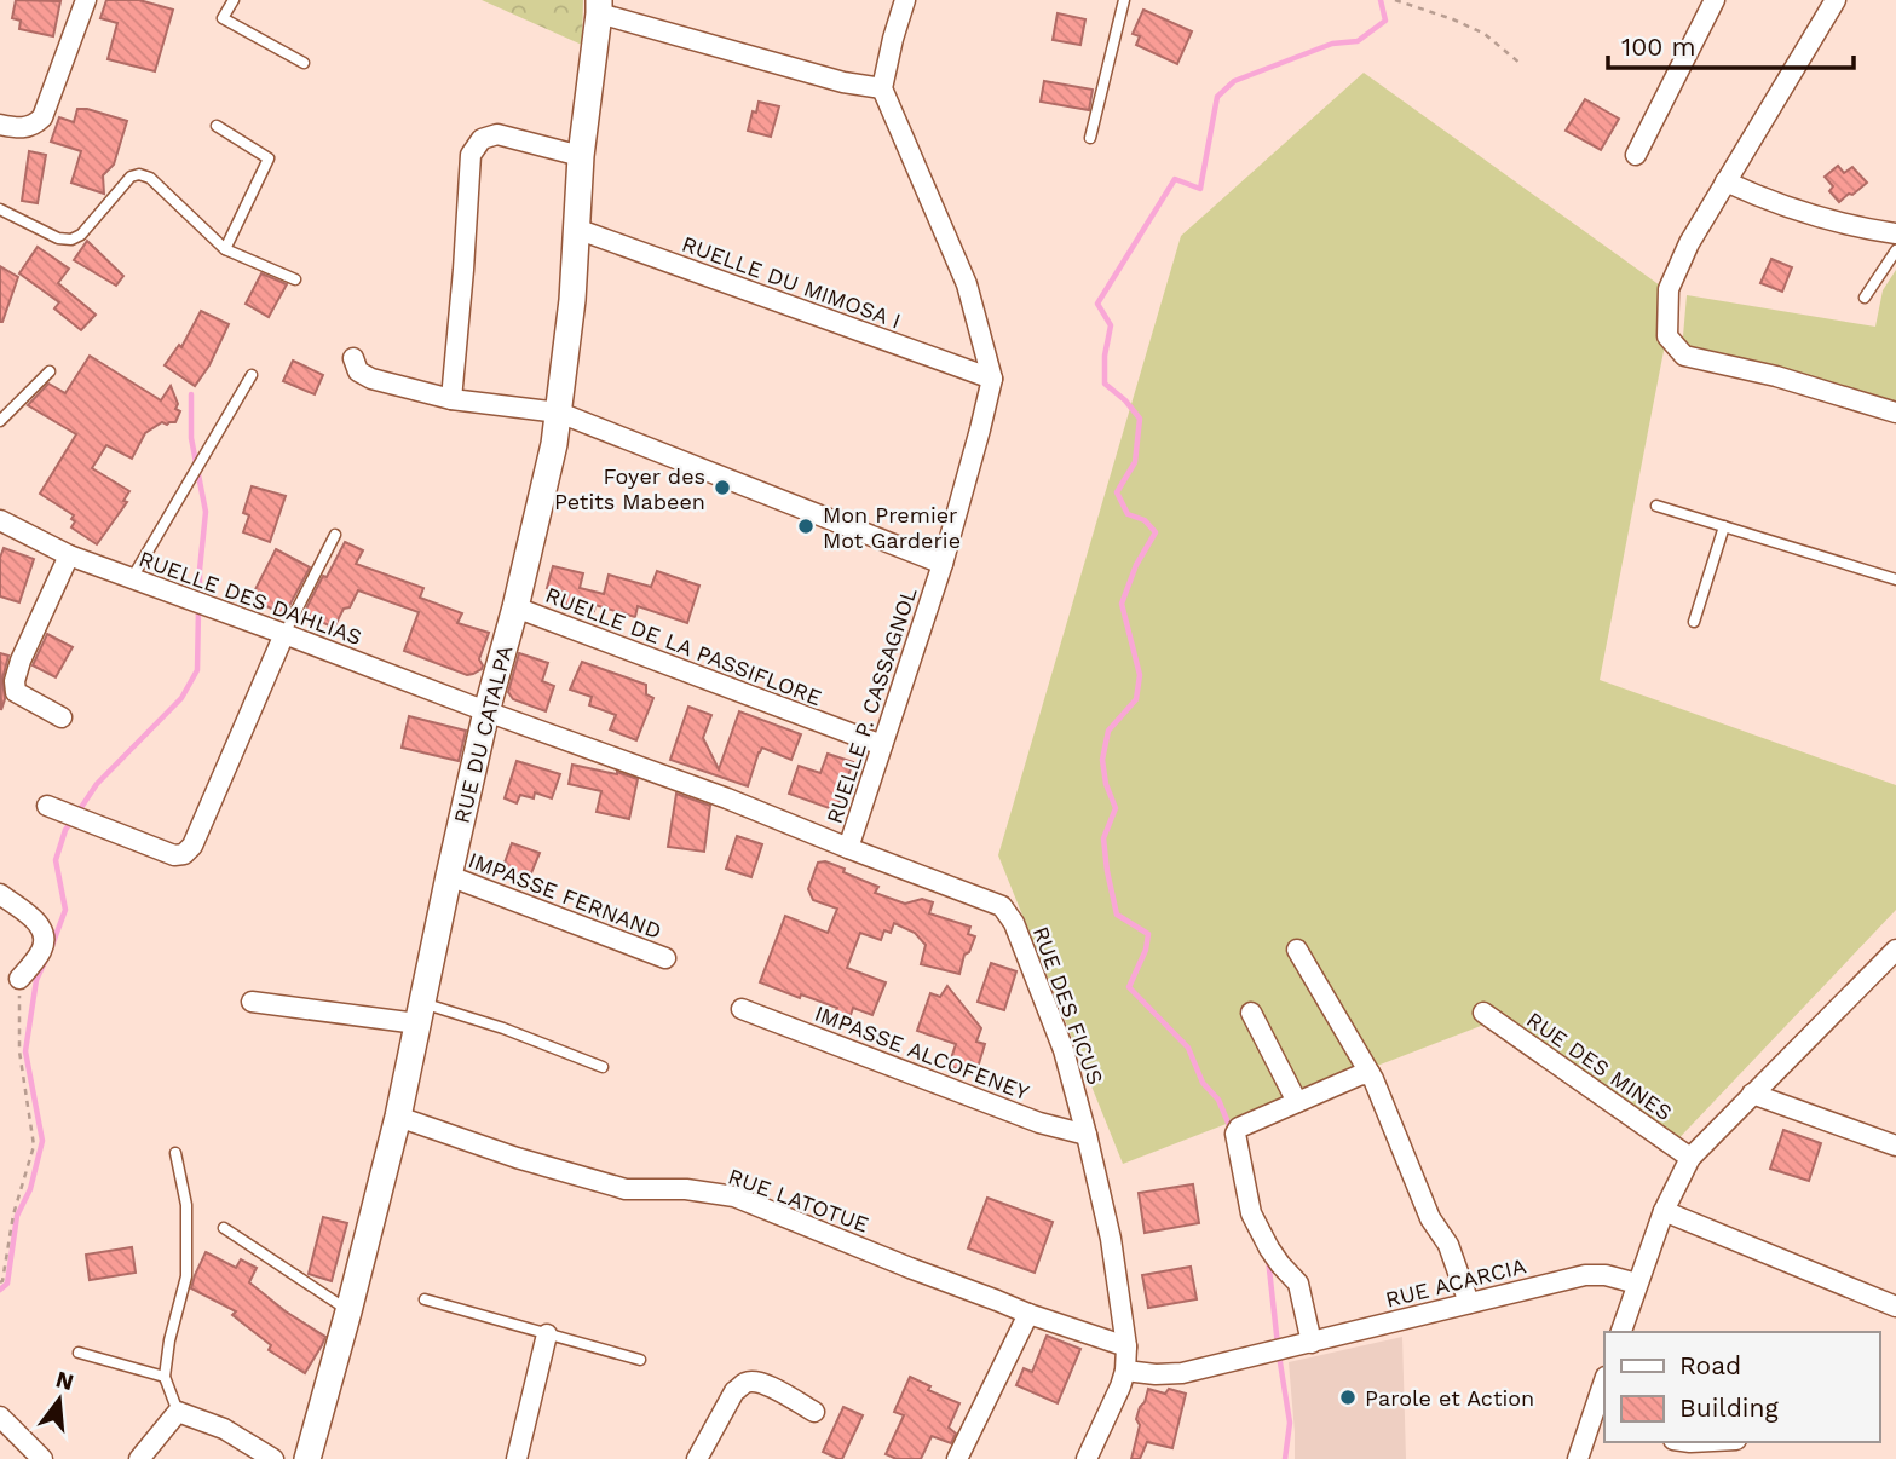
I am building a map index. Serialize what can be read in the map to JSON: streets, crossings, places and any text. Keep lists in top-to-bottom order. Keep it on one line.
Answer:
{"streets":{"street":["RUELLE DU MIMOSA I","RUELLE DES DAHLIAS","RUELLE DE LA PASSIFLORE","RUELLE P. CASSAGNOL","RUE DU CATALPA","IMPASSE FERNAND","RUE DES FICUS","IMPASSE ALCOFENEY","RUE DES MINES","RUE LATOTUE","RUE ACARCIA"]},"crossings":[["RUELLE DU MIMOSA I","RUELLE P. CASSAGNOL"],["RUELLE DU MIMOSA I","RUE DU CATALPA"],["RUELLE DES DAHLIAS","RUE DU CATALPA"],["RUELLE DES DAHLIAS","RUE DES FICUS"],["RUELLE DE LA PASSIFLORE","RUELLE P. CASSAGNOL"],["RUELLE DE LA PASSIFLORE","RUE DU CATALPA"],["RUELLE P. CASSAGNOL","RUE DES FICUS"],["RUE DU CATALPA","IMPASSE FERNAND"],["RUE DU CATALPA","RUE DES FICUS"],["RUE DU CATALPA","RUE LATOTUE"],["RUE DES FICUS","IMPASSE ALCOFENEY"],["RUE DES FICUS","RUE LATOTUE"],["RUE DES FICUS","RUE ACARCIA"]],"places":["Foyer des Petits Mabeen","Mon Premier Mot Garderie","Parole et Action"],"legend":["Road","Building"],"scale_bar":"100 m","north":"top"}
